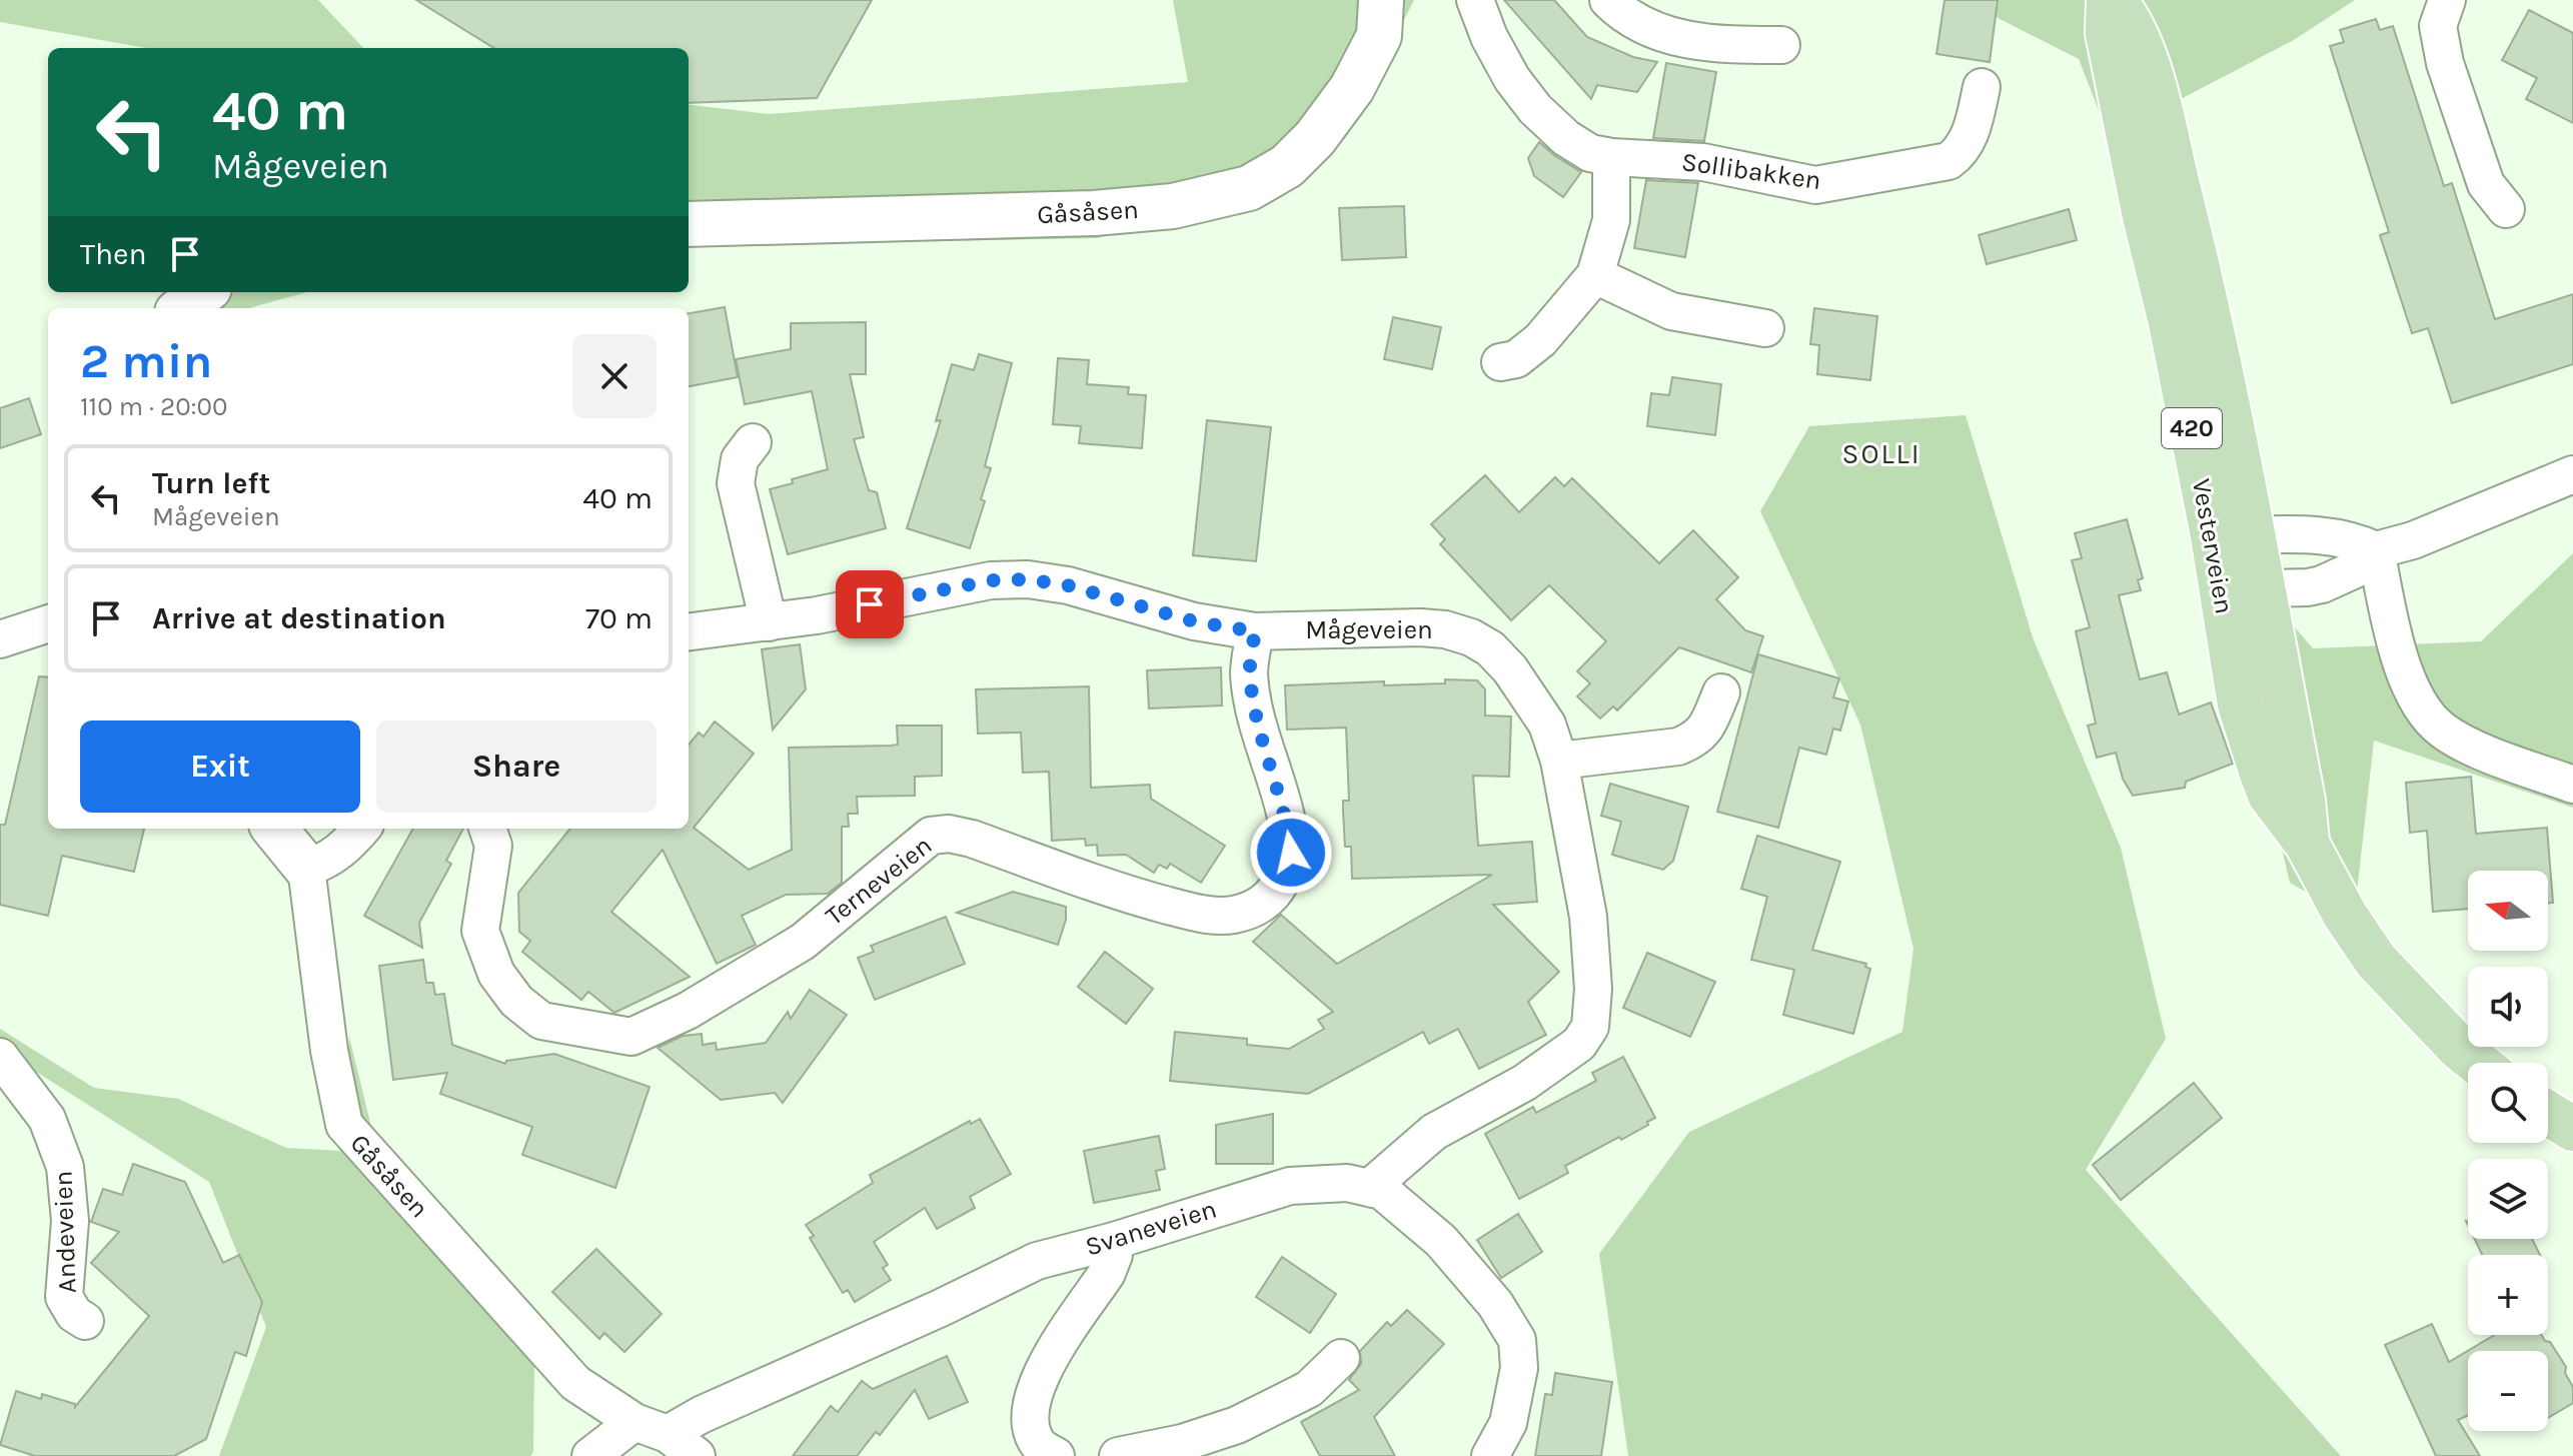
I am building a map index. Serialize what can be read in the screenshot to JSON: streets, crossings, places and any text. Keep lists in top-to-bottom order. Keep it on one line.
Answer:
{"streets":{"main road":["420","Vesterveien"],"street":["Sollibakken","Gåsåsen","Mågeveien","Terneveien","Svaneveien","Andeveien"]},"crossings":[["Gåsåsen","Svaneveien"],["Mågeveien","Terneveien"],["Mågeveien","Svaneveien"]],"districts":["SOLLI"],"north":"left","page":{"turn":["40 m","Mågeveien"],"then":"Then","heading":["2 min","110 m · 20:00"],"list":[{"name":"Turn left","note":"Mågeveien","value":"40 m"},{"name":"Arrive at destination","value":"70 m"}],"buttons":["Exit","Share"],"map_buttons":["+","−"]}}
